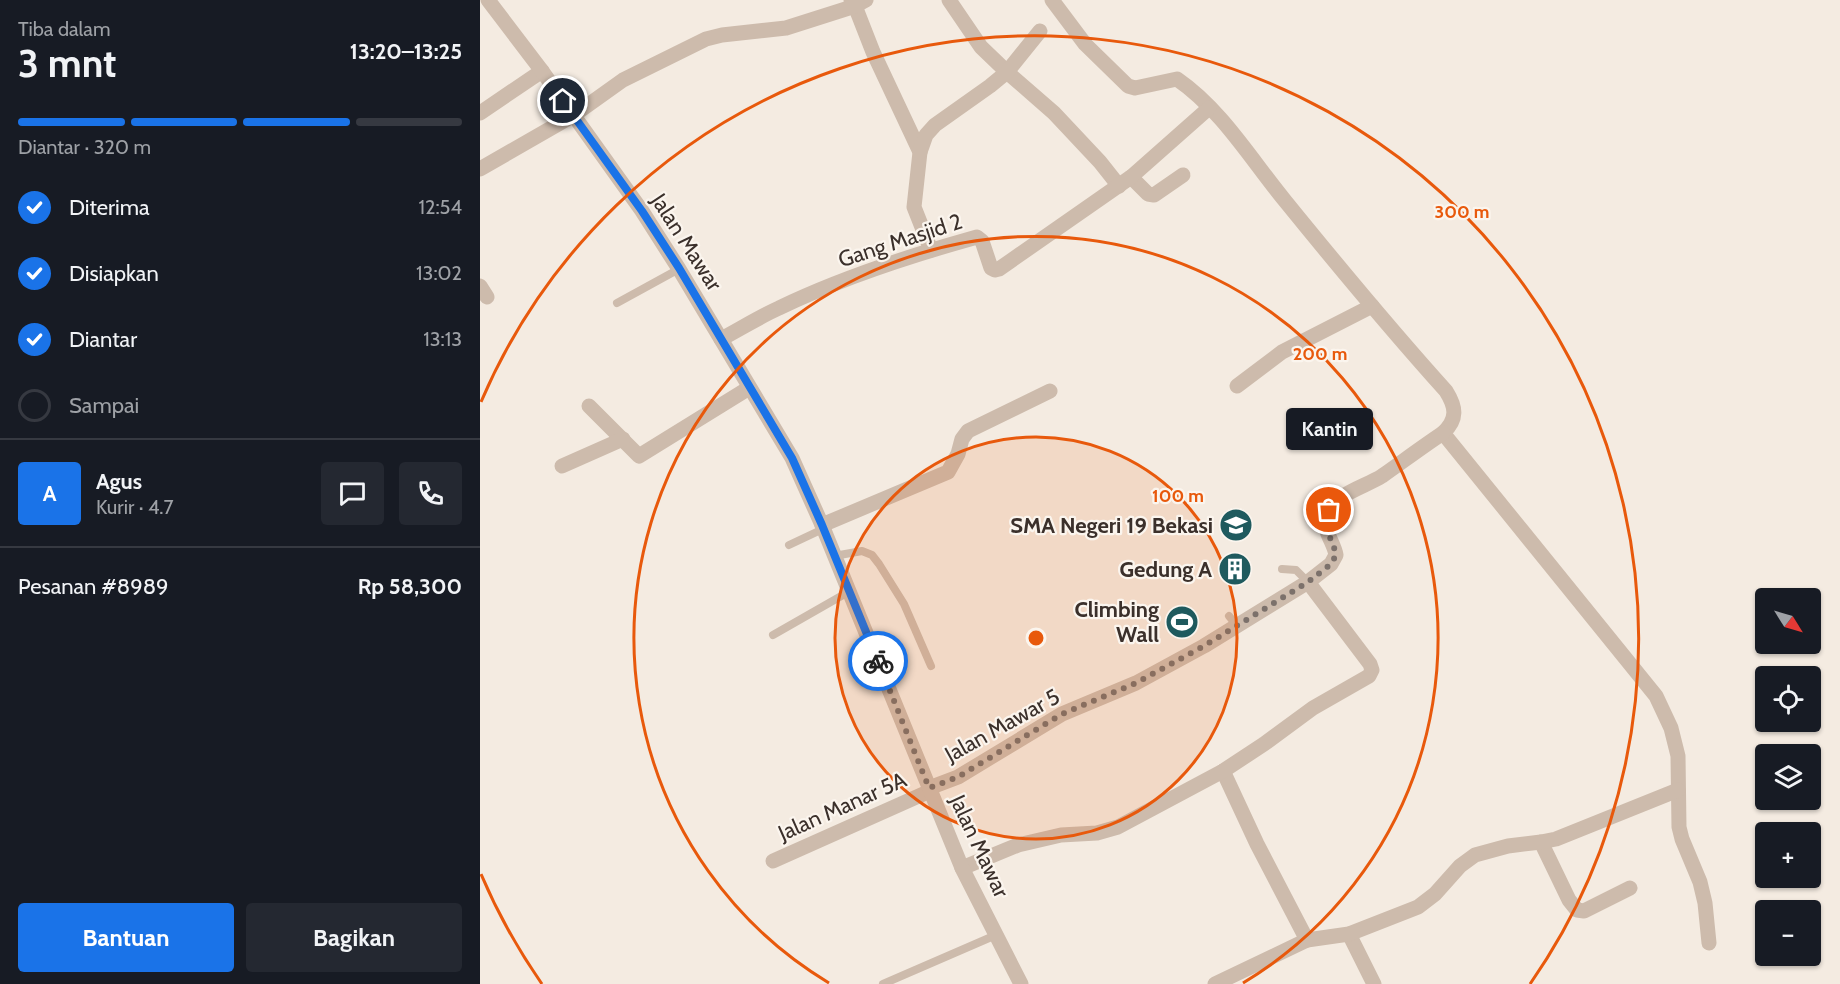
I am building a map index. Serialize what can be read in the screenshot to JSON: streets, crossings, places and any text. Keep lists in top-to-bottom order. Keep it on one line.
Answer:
{"streets":{"street":["Gang Masjid 2","Jalan Mawar","Jalan Mawar 5","Jalan Manar 5A"]},"crossings":[["Gang Masjid 2","Jalan Mawar"],["Jalan Mawar","Jalan Mawar 5"],["Jalan Mawar","Jalan Manar 5A"],["Jalan Mawar 5","Jalan Manar 5A"]],"places":{"other":["Kantin"],"school or university":["SMA Negeri 19 Bekasi"],"building":["Gedung A"],"sports":["Climbing Wall"]},"north":"bottom right","page":{"heading":["3 mnt","Tiba dalam","13:20–13:25"],"panel":["Agus","Kurir · 4.7","Pesanan #8989","Rp 58,300"],"bar":"Diantar · 320 m","list":[["Diterima","12:54"],["Disiapkan","13:02"],["Diantar","13:13"],"Sampai"],"bubble":"Kantin","round":"A","map_buttons":["+","−"],"buttons":["Bantuan","Bagikan"]},"rings":["300 m","200 m","100 m"]}
